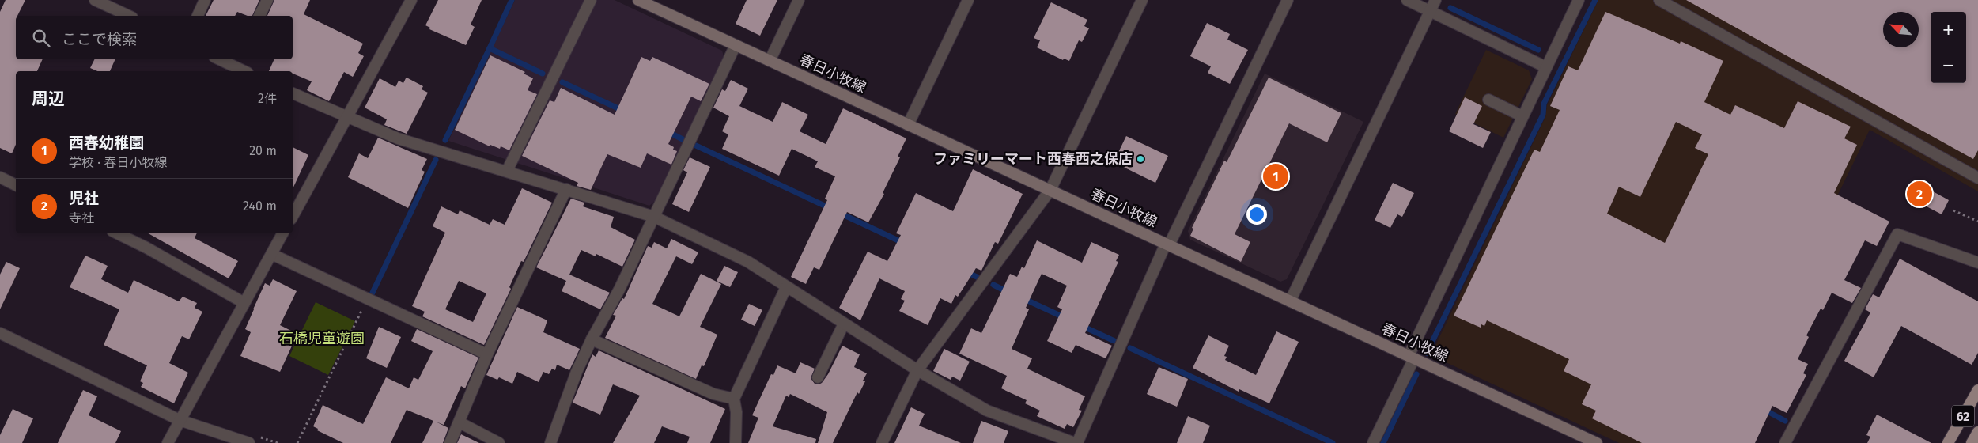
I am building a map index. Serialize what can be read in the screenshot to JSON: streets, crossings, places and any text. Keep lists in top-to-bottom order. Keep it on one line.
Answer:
{"streets":{"main road":["春日小牧線","62"]},"parks":["石橋児童遊園"],"places":["ファミリーマート西春西之保店"],"north":"top left","page":{"map_buttons":["+","−"],"search":"ここで検索","heading":["周辺","2件"],"list":[{"mark":"1","name":"西春幼稚園","note":"学校 · 春日小牧線","value":"20 m"},{"mark":"2","name":"児社","note":"寺社","value":"240 m"}],"pins":["1","2"]}}
